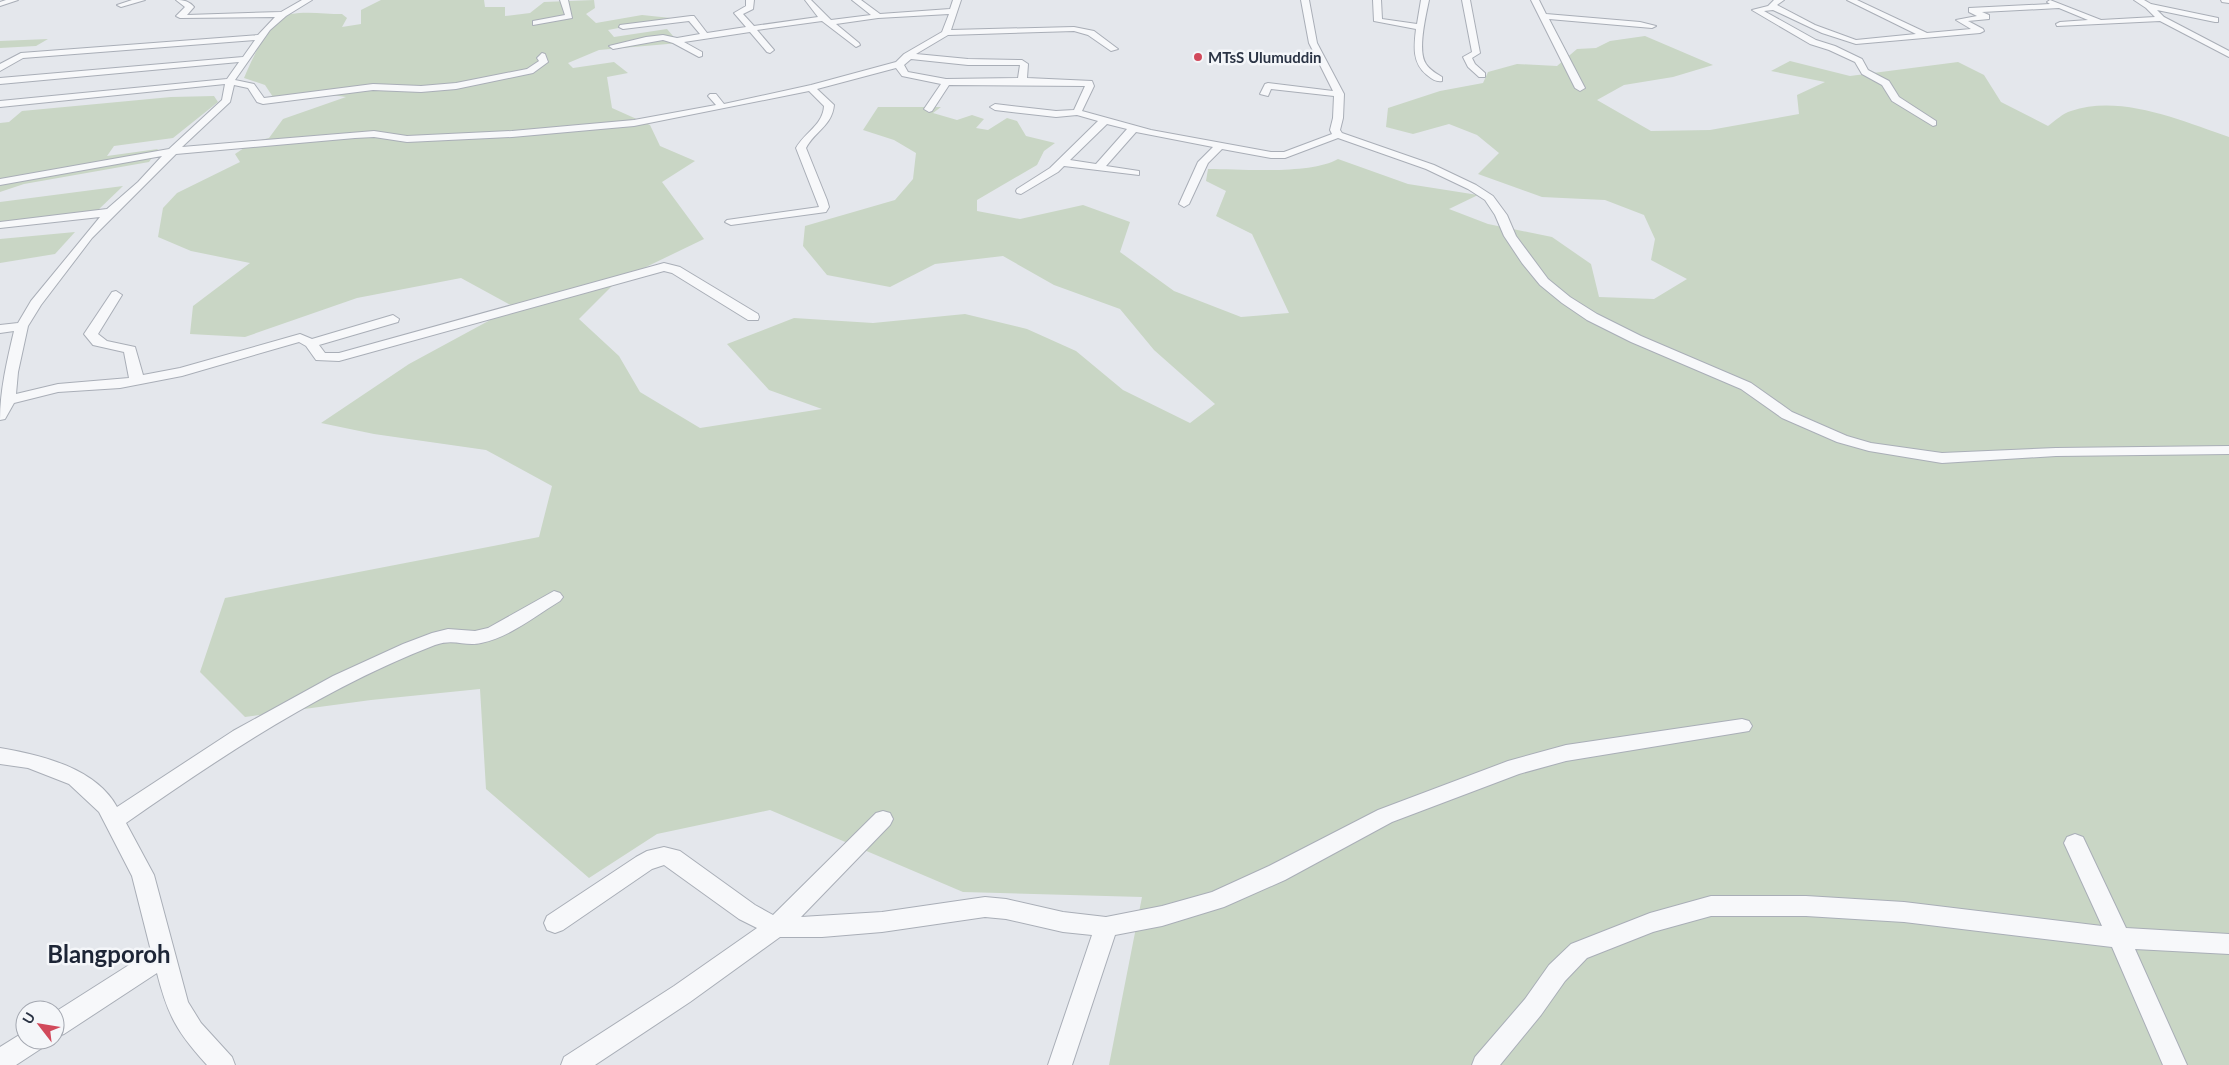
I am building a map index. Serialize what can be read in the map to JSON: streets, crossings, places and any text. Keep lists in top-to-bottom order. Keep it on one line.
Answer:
{"districts":["Blangporoh"],"places":["MTsS Ulumuddin"],"north":"top left"}
